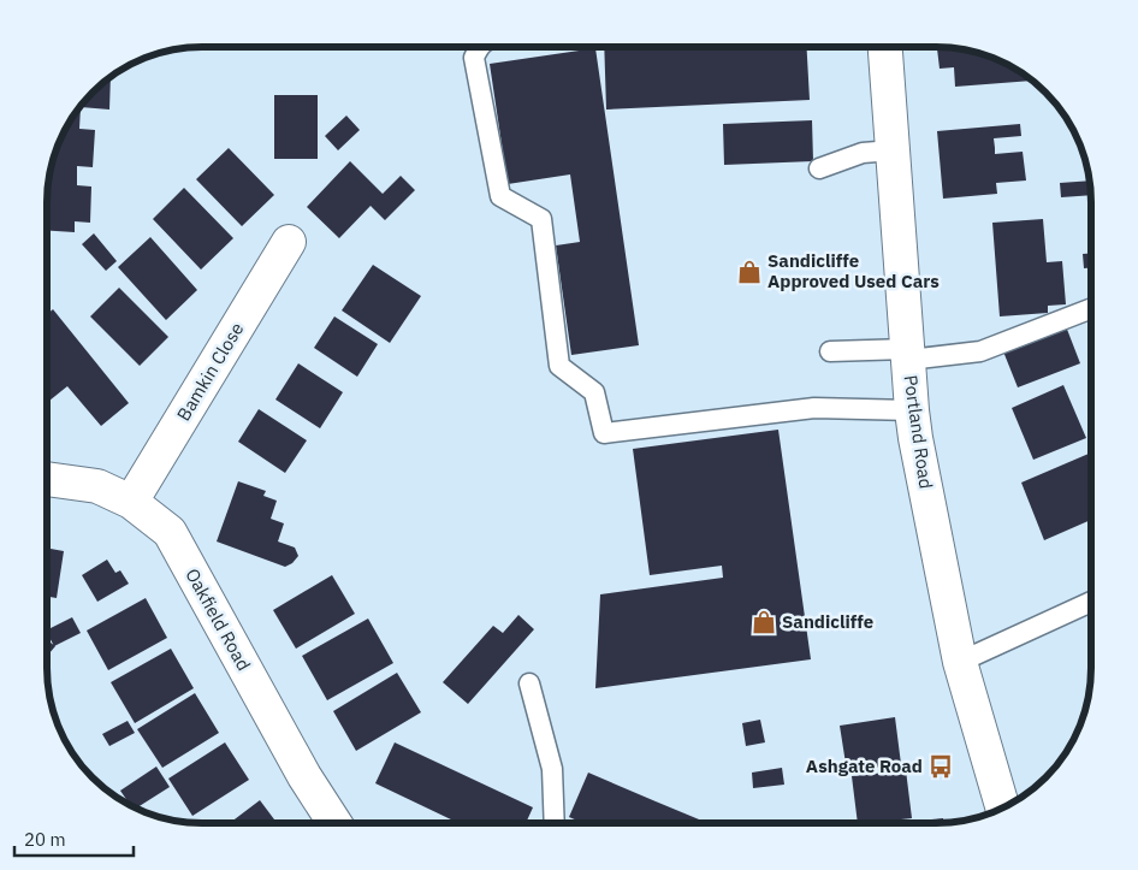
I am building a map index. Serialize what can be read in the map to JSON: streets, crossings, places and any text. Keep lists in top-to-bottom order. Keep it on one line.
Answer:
{"streets":{"street":["Bamkin Close","Portland Road","Oakfield Road"]},"crossings":[["Bamkin Close","Oakfield Road"]],"places":{"shop":["Sandicliffe Approved Used Cars","Sandicliffe"],"bus stop":["Ashgate Road"]},"scale_bar":"20 m"}
